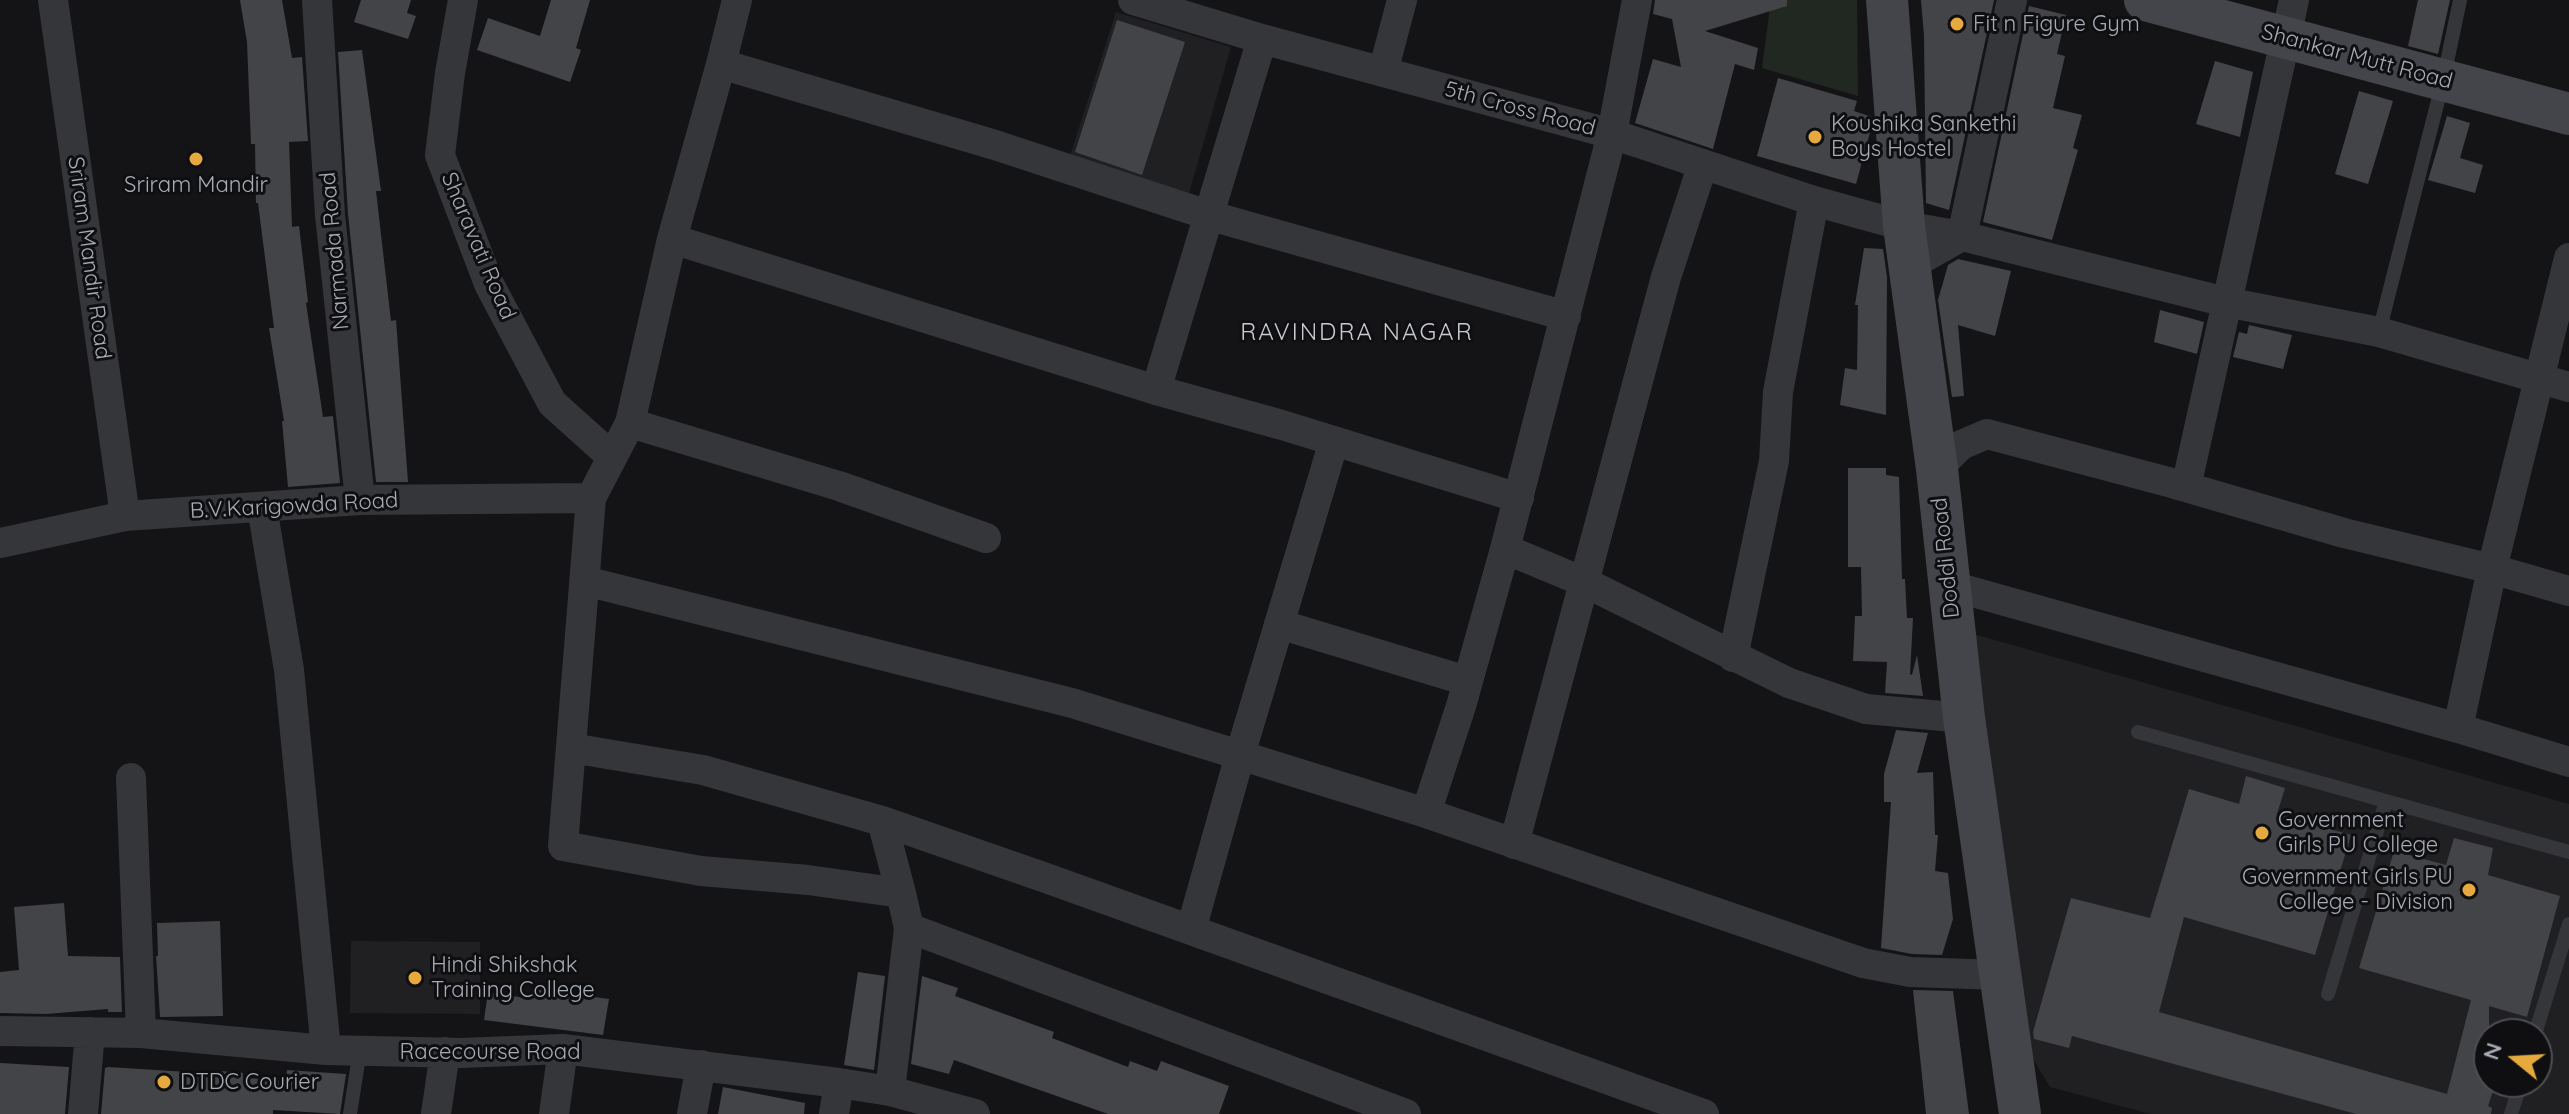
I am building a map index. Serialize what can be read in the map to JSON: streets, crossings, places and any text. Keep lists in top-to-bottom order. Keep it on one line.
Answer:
{"streets":{"street":["Shankar Mutt Road","5th Cross Road","Sharavati Road","Narmada Road","Sriram Mandir Road","B.V.Karigowda Road","Doddi Road","Racecourse Road"]},"crossings":[["5th Cross Road","Doddi Road"],["Narmada Road","B.V.Karigowda Road"],["Sriram Mandir Road","B.V.Karigowda Road"]],"districts":["RAVINDRA NAGAR"],"places":["Fit n Figure Gym","Koushika Sankethi Boys Hostel","Sriram Mandir","Government Girls PU College","Government Girls PU College - Division","Hindi Shikshak Training College","DTDC Courier"],"north":"left"}
